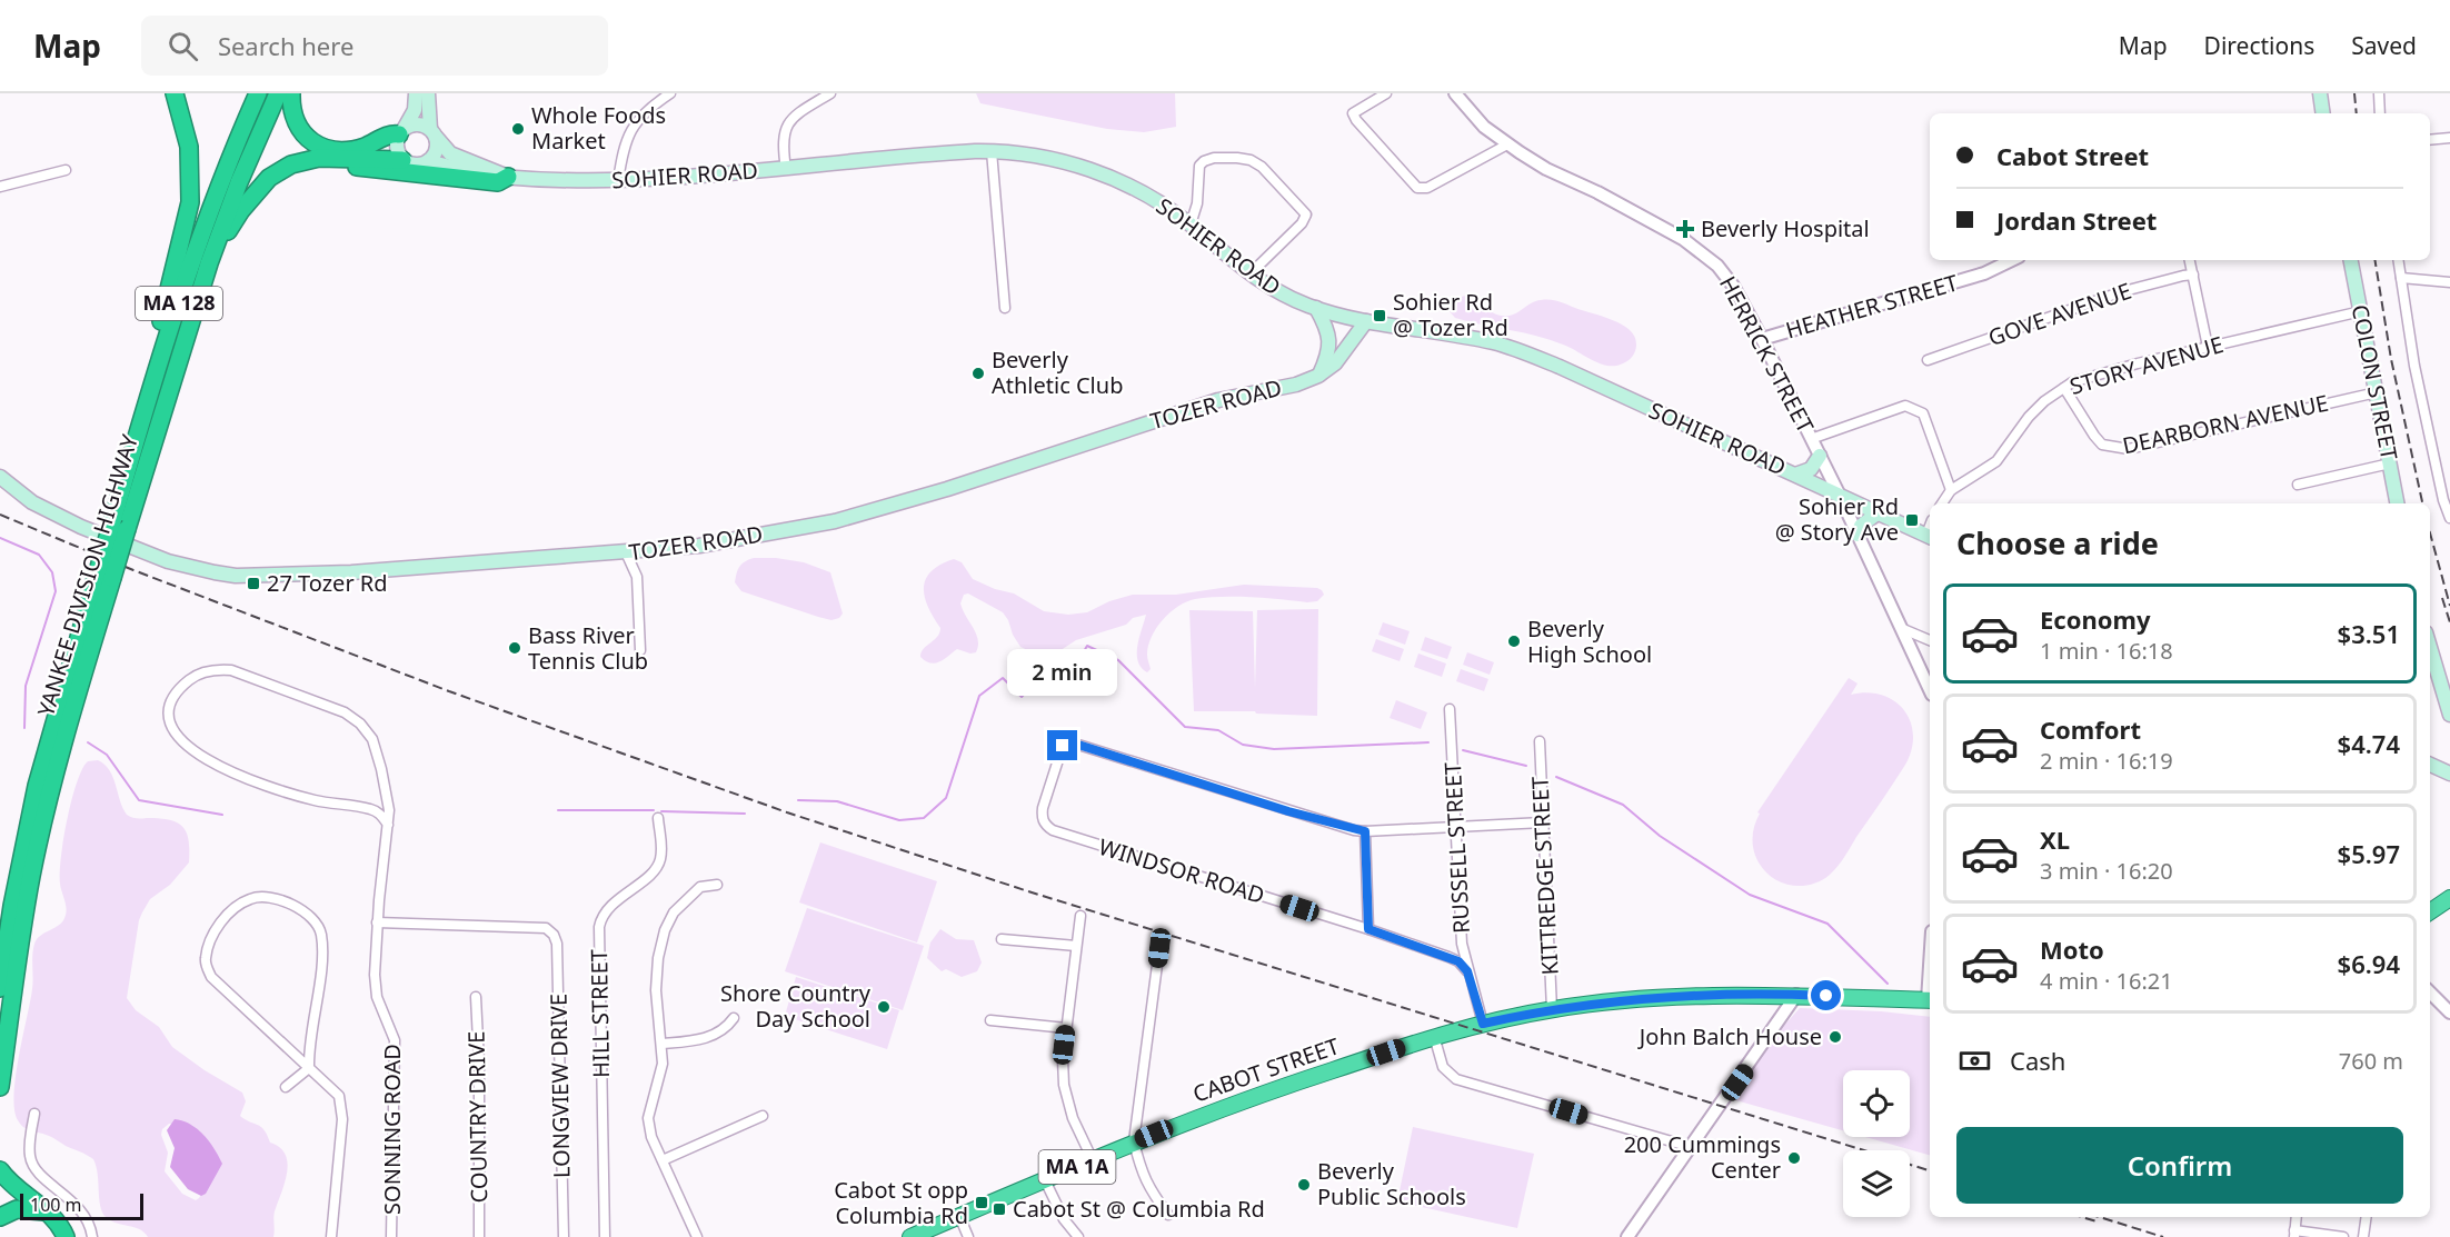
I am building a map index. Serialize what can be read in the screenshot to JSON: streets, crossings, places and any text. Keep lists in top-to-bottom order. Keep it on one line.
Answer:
{"streets":{"highway":["MA 128","YANKEE DIVISION HIGHWAY","CABOT STREET","MA 1A"],"main road":["SOHIER ROAD","COLON STREET","TOZER ROAD"],"street":["HEATHER STREET","GOVE AVENUE","HERRICK STREET","STORY AVENUE","DEARBORN AVENUE","RUSSELL STREET","WINDSOR ROAD","KITTREDGE STREET","HILL STREET","LONGVIEW DRIVE","COUNTRY DRIVE","SONNING ROAD"]},"crossings":[["SOHIER ROAD","HERRICK STREET"],["SOHIER ROAD","TOZER ROAD"],["HEATHER STREET","HERRICK STREET"],["STORY AVENUE","COLON STREET"],["STORY AVENUE","DEARBORN AVENUE"],["COLON STREET","DEARBORN AVENUE"],["RUSSELL STREET","WINDSOR ROAD"],["RUSSELL STREET","CABOT STREET"],["KITTREDGE STREET","CABOT STREET"],["LONGVIEW DRIVE","SONNING ROAD"]],"places":{"other":["Whole Foods Market","Beverly Athletic Club","Beverly High School","Bass River Tennis Club","Shore Country Day School","John Balch House","200 Cummings Center","Beverly Public Schools"],"health":["Beverly Hospital"],"transit":["Sohier Rd @ Tozer Rd","Sohier Rd @ Story Ave","27 Tozer Rd","Cabot St opp Columbia Rd","Cabot St @ Columbia Rd"]},"scale_bar":"100 m","page":{"header":"Map","search":"Search here","nav":["Map","Directions","Saved"],"banner":["Cabot Street","Jordan Street"],"heading":"Choose a ride","list":[{"name":"Economy","note":"1 min · 16:18","value":"$3.51"},{"name":"Comfort","note":"2 min · 16:19","value":"$4.74"},{"name":"XL","note":"3 min · 16:20","value":"$5.97"},{"name":"Moto","note":"4 min · 16:21","value":"$6.94"}],"bubble":"2 min","pay":["Cash","760 m"],"buttons":"Confirm","scale":"100 m"}}
